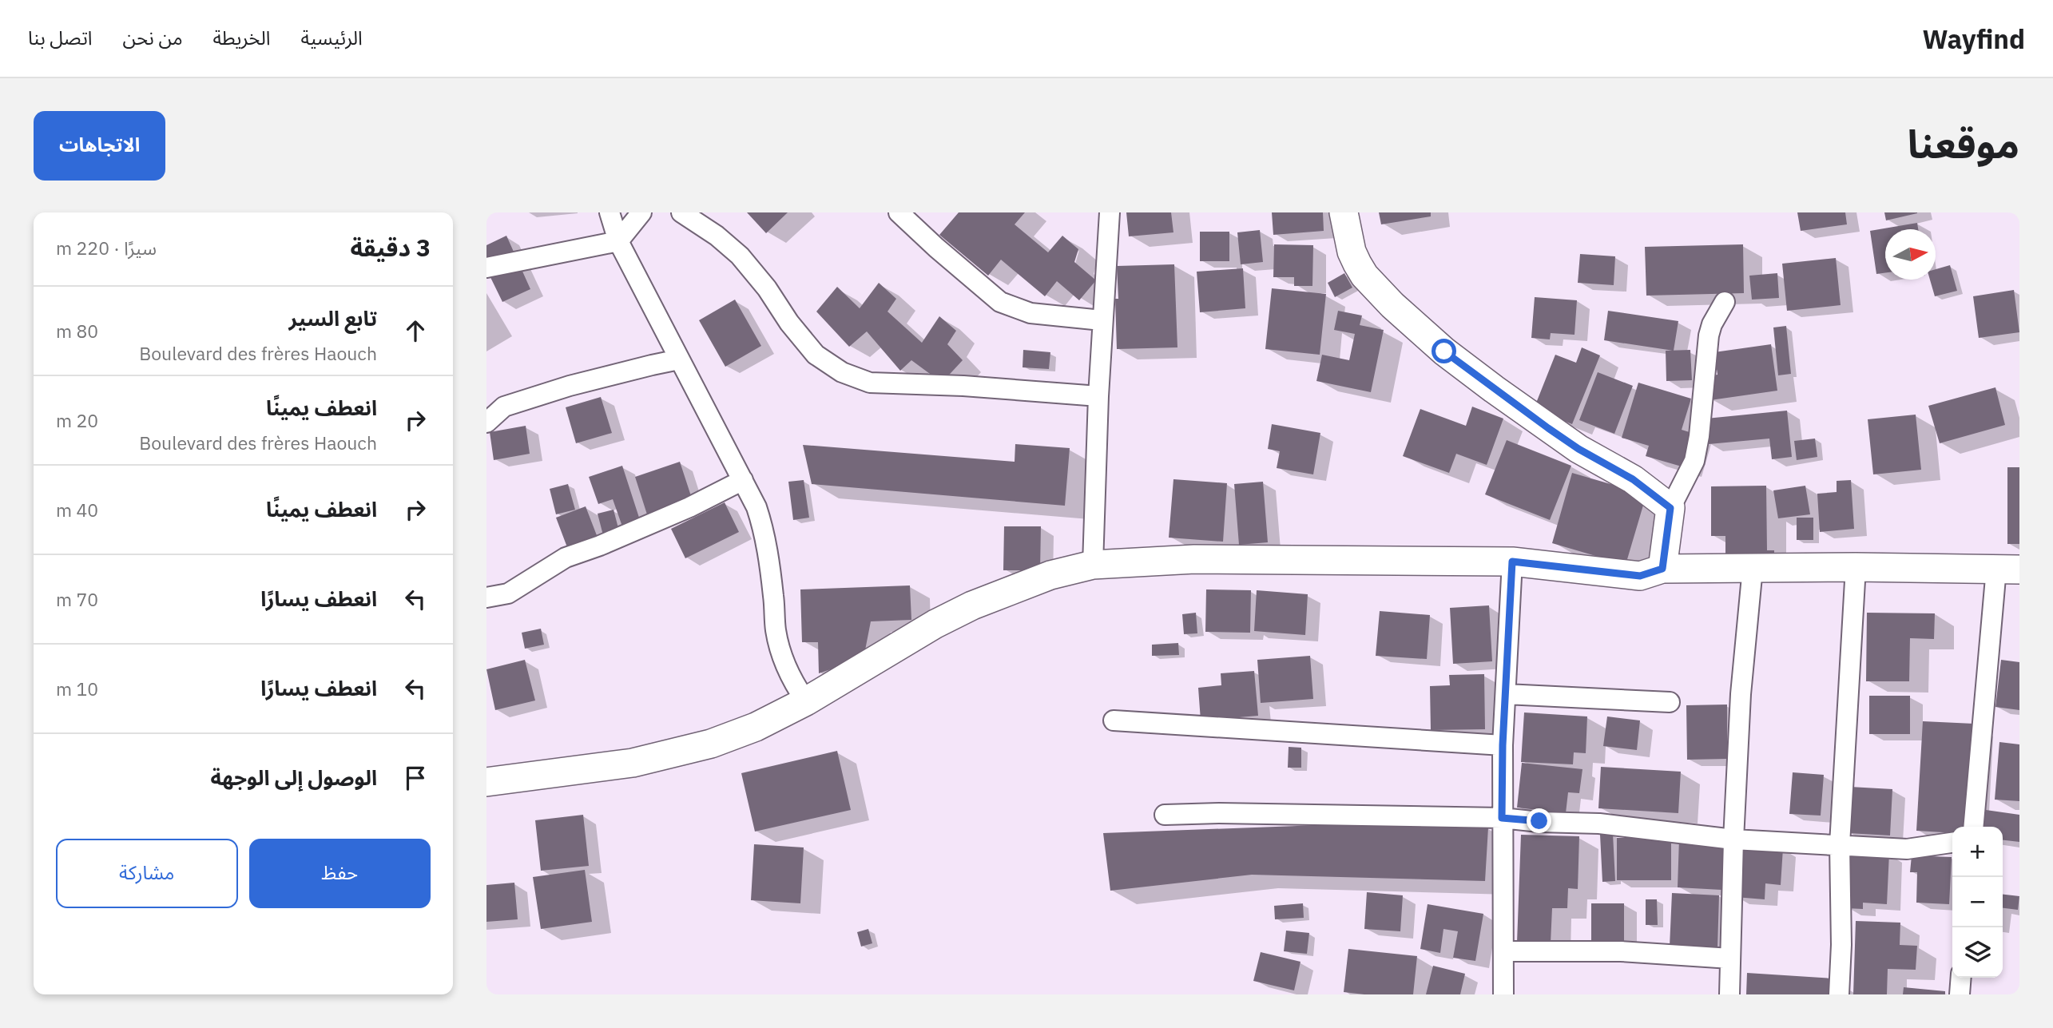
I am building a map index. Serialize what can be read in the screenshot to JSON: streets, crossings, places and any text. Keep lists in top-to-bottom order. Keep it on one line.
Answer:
{"north":"right","page":{"header":"Wayfind","nav":["الرئيسية","الخريطة","من نحن","اتصل بنا"],"title":"موقعنا","buttons":["الاتجاهات",["حفظ","مشاركة"]],"heading":["3 دقيقة","سيرًا · 220 m"],"list":[["تابع السير","Boulevard des frères Haouch","80 m"],["انعطف يمينًا","Boulevard des frères Haouch","20 m"],["انعطف يمينًا","40 m"],["انعطف يسارًا","70 m"],["انعطف يسارًا","10 m"],"الوصول إلى الوجهة"],"map_buttons":["+","−"]}}
